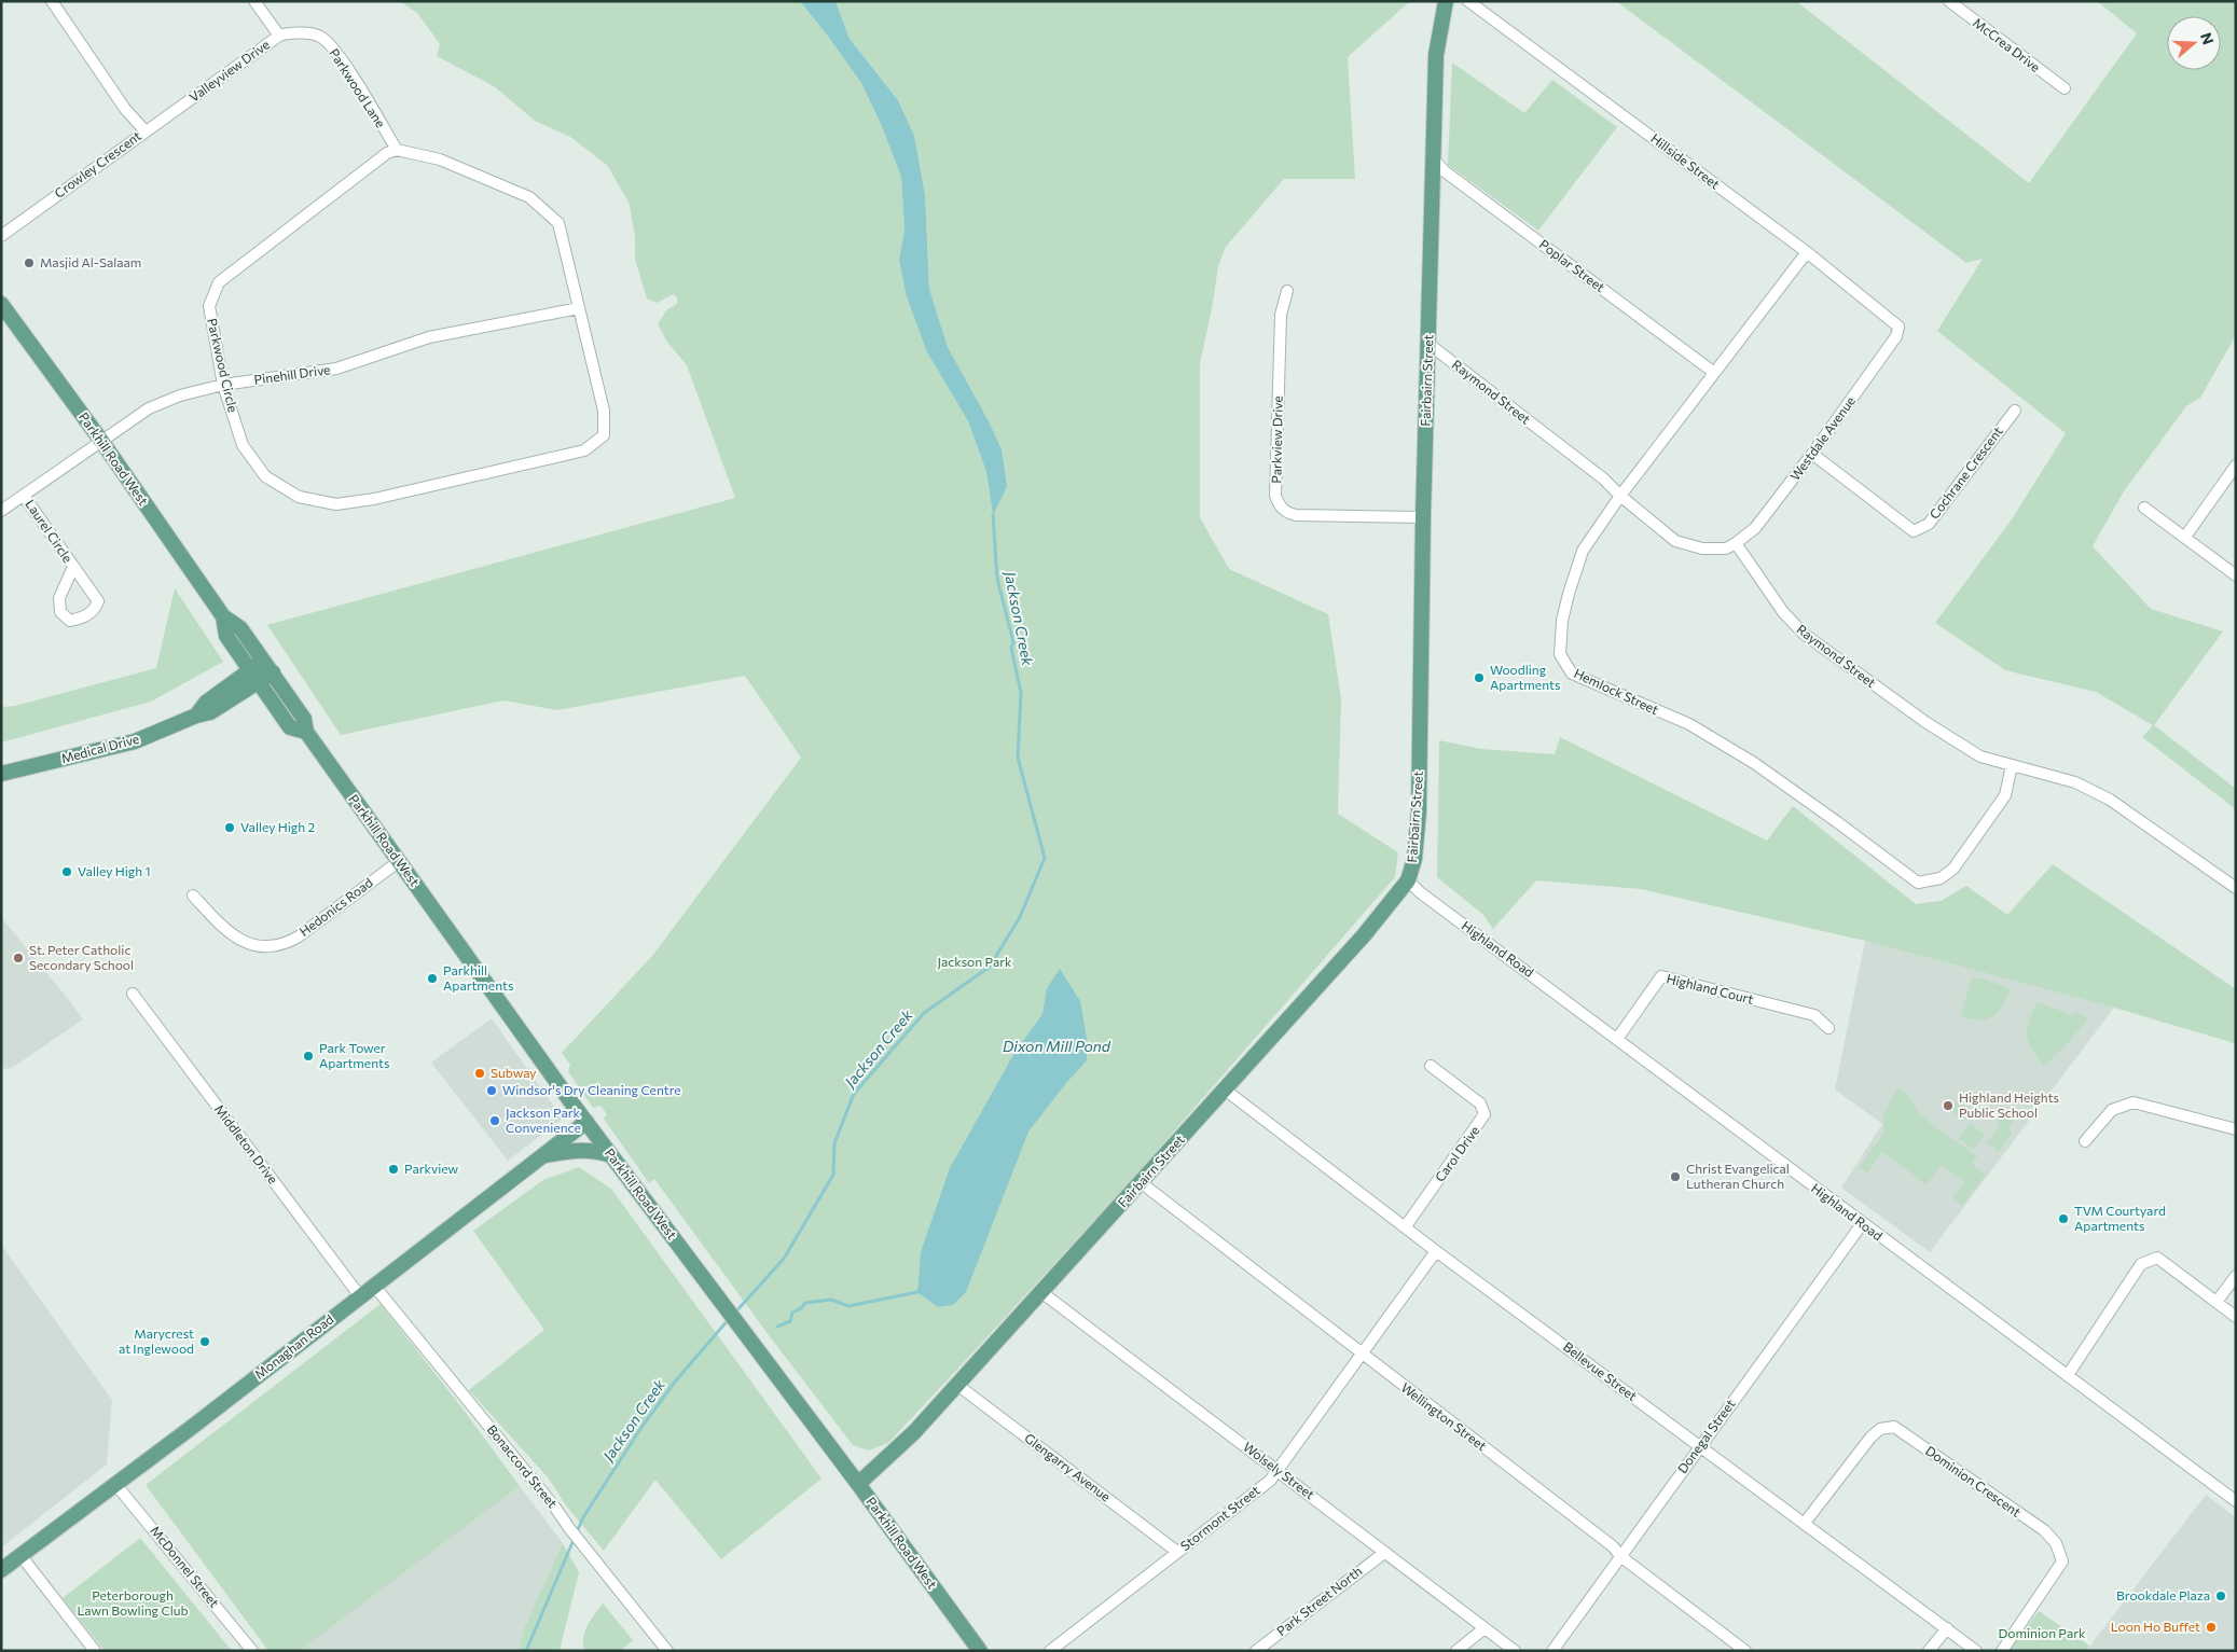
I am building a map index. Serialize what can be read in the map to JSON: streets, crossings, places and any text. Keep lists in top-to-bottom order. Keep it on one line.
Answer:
{"streets":{"main road":["Fairbairn Street","Parkhill Road West","Medical Drive","Monaghan Road"],"street":["McCrea Drive","Valleyview Drive","Parkwood Lane","Hillside Street","Crowley Crescent","Poplar Street","Parkwood Circle","Pinehill Drive","Raymond Street","Westdale Avenue","Parkview Drive","Cochrane Crescent","Laurel Circle","Hemlock Street","Hedonics Road","Highland Road","Highland Court","Middleton Drive","Carol Drive","Bellevue Street","Wellington Street","Donegal Street","Bonaccord Street","Glengarry Avenue","Wolsely Street","Dominion Crescent","Stormont Street","McDonnel Street","Park Street North"]},"crossings":[["Valleyview Drive","Parkwood Lane"],["Valleyview Drive","Crowley Crescent"],["Parkwood Lane","Parkwood Circle"],["Hillside Street","Westdale Avenue"],["Hillside Street","Hemlock Street"],["Poplar Street","Fairbairn Street"],["Poplar Street","Hemlock Street"],["Parkwood Circle","Pinehill Drive"],["Pinehill Drive","Parkhill Road West"],["Pinehill Drive","Laurel Circle"],["Fairbairn Street","Raymond Street"],["Fairbairn Street","Parkview Drive"],["Fairbairn Street","Parkhill Road West"],["Fairbairn Street","Highland Road"],["Fairbairn Street","Bellevue Street"],["Fairbairn Street","Wellington Street"],["Fairbairn Street","Glengarry Avenue"],["Fairbairn Street","Wolsely Street"],["Raymond Street","Westdale Avenue"],["Raymond Street","Hemlock Street"],["Westdale Avenue","Cochrane Crescent"],["Parkhill Road West","Medical Drive"],["Parkhill Road West","Hedonics Road"],["Parkhill Road West","Monaghan Road"],["Highland Road","Highland Court"],["Highland Road","Donegal Street"],["Middleton Drive","Monaghan Road"],["Carol Drive","Bellevue Street"],["Monaghan Road","Bonaccord Street"],["Monaghan Road","McDonnel Street"],["Bellevue Street","Donegal Street"],["Bellevue Street","Dominion Crescent"],["Bellevue Street","Stormont Street"],["Wellington Street","Donegal Street"],["Wellington Street","Stormont Street"],["Glengarry Avenue","Stormont Street"],["Wolsely Street","Stormont Street"],["Wolsely Street","Park Street North"]],"water":["Jackson Creek","Dixon Mill Pond"],"parks":["Jackson Park","Peterborough Lawn Bowling Club","Dominion Park"],"places":["Masjid Al-Salaam","Woodling Apartments","Valley High 2","Valley High 1","St. Peter Catholic Secondary School","Parkhill Apartments","Park Tower Apartments","Subway","Windsor's Dry Cleaning Centre","Highland Heights Public School","Jackson Park Convenience","Parkview","Christ Evangelical Lutheran Church","TVM Courtyard Apartments","Marycrest at Inglewood","Brookdale Plaza","Loon Ho Buffet"],"north":"right"}
